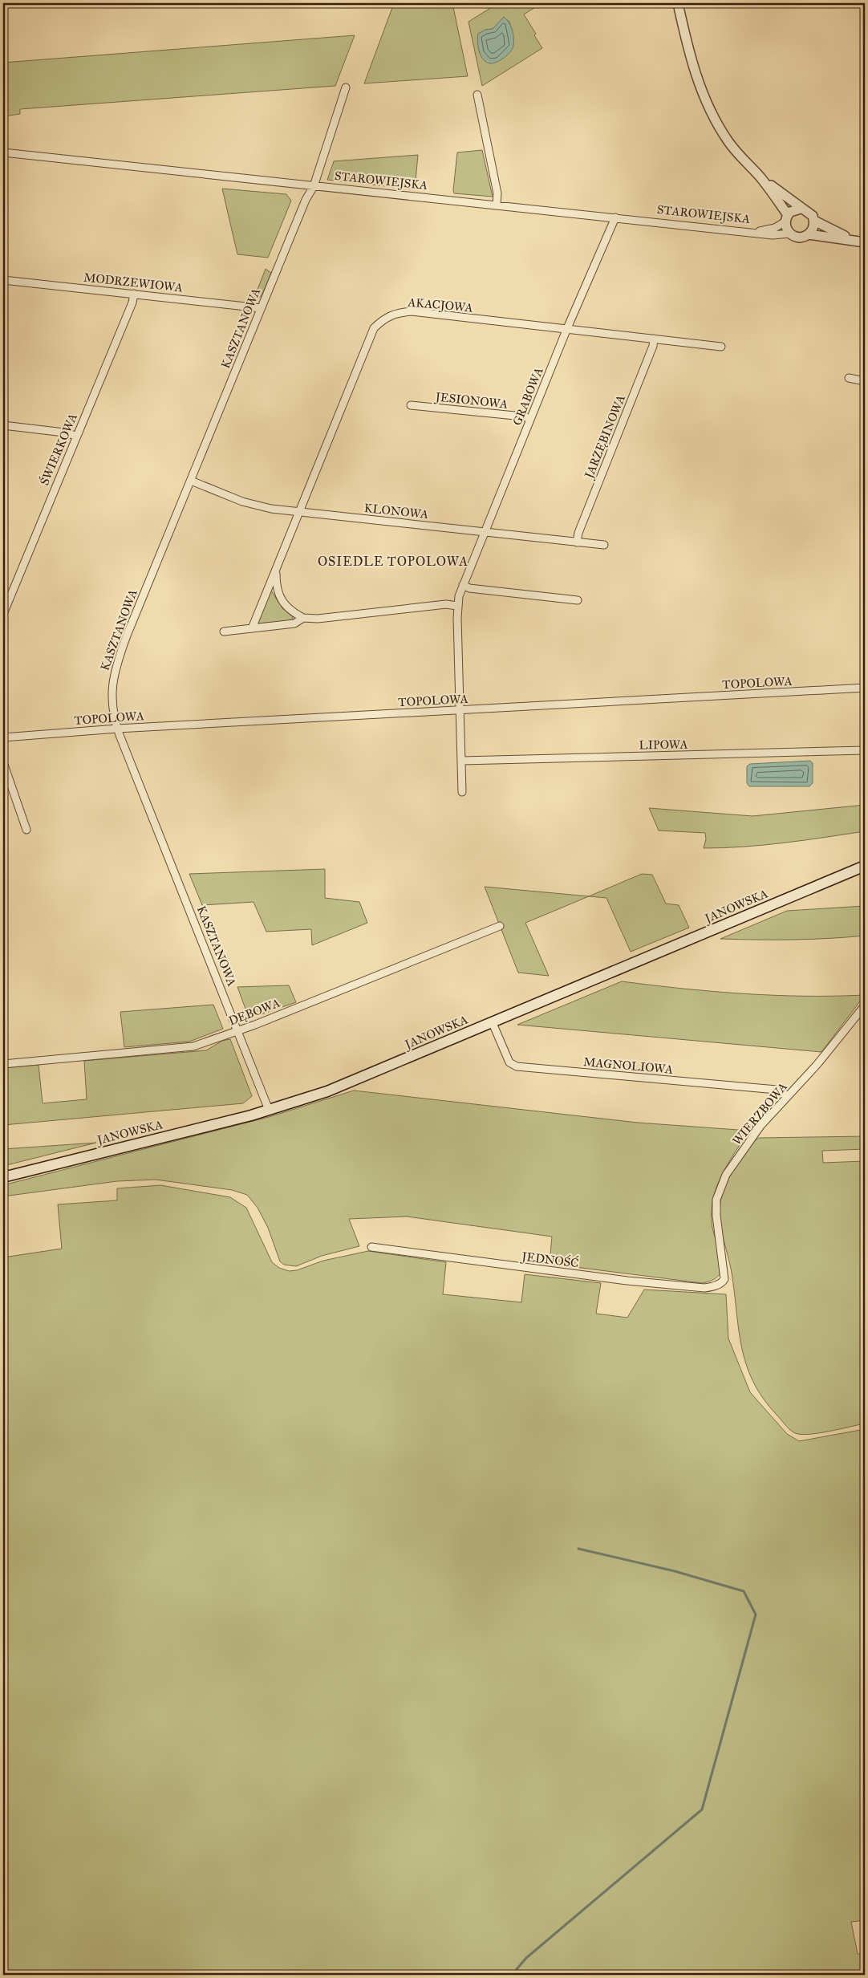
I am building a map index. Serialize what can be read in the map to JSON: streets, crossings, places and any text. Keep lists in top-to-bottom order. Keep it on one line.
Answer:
{"streets":{"main road":["JANOWSKA"],"street":["STAROWIEJSKA","MODRZEWIOWA","AKACJOWA","KASZTANOWA","GRABOWA","JESIONOWA","JARZĘBINOWA","ŚWIERKOWA","KLONOWA","TOPOLOWA","LIPOWA","DĘBOWA","MAGNOLIOWA","WIERZBOWA","JEDNOŚĆ"]},"crossings":[["STAROWIEJSKA","KASZTANOWA"],["STAROWIEJSKA","GRABOWA"],["MODRZEWIOWA","KASZTANOWA"],["MODRZEWIOWA","ŚWIERKOWA"],["AKACJOWA","GRABOWA"],["AKACJOWA","JARZĘBINOWA"],["AKACJOWA","KLONOWA"],["KASZTANOWA","KLONOWA"],["KASZTANOWA","TOPOLOWA"],["KASZTANOWA","JANOWSKA"],["KASZTANOWA","DĘBOWA"],["GRABOWA","JESIONOWA"],["GRABOWA","KLONOWA"],["GRABOWA","TOPOLOWA"],["GRABOWA","LIPOWA"],["JARZĘBINOWA","KLONOWA"],["JANOWSKA","MAGNOLIOWA"],["MAGNOLIOWA","WIERZBOWA"],["WIERZBOWA","JEDNOŚĆ"]],"districts":["OSIEDLE TOPOLOWA"]}
